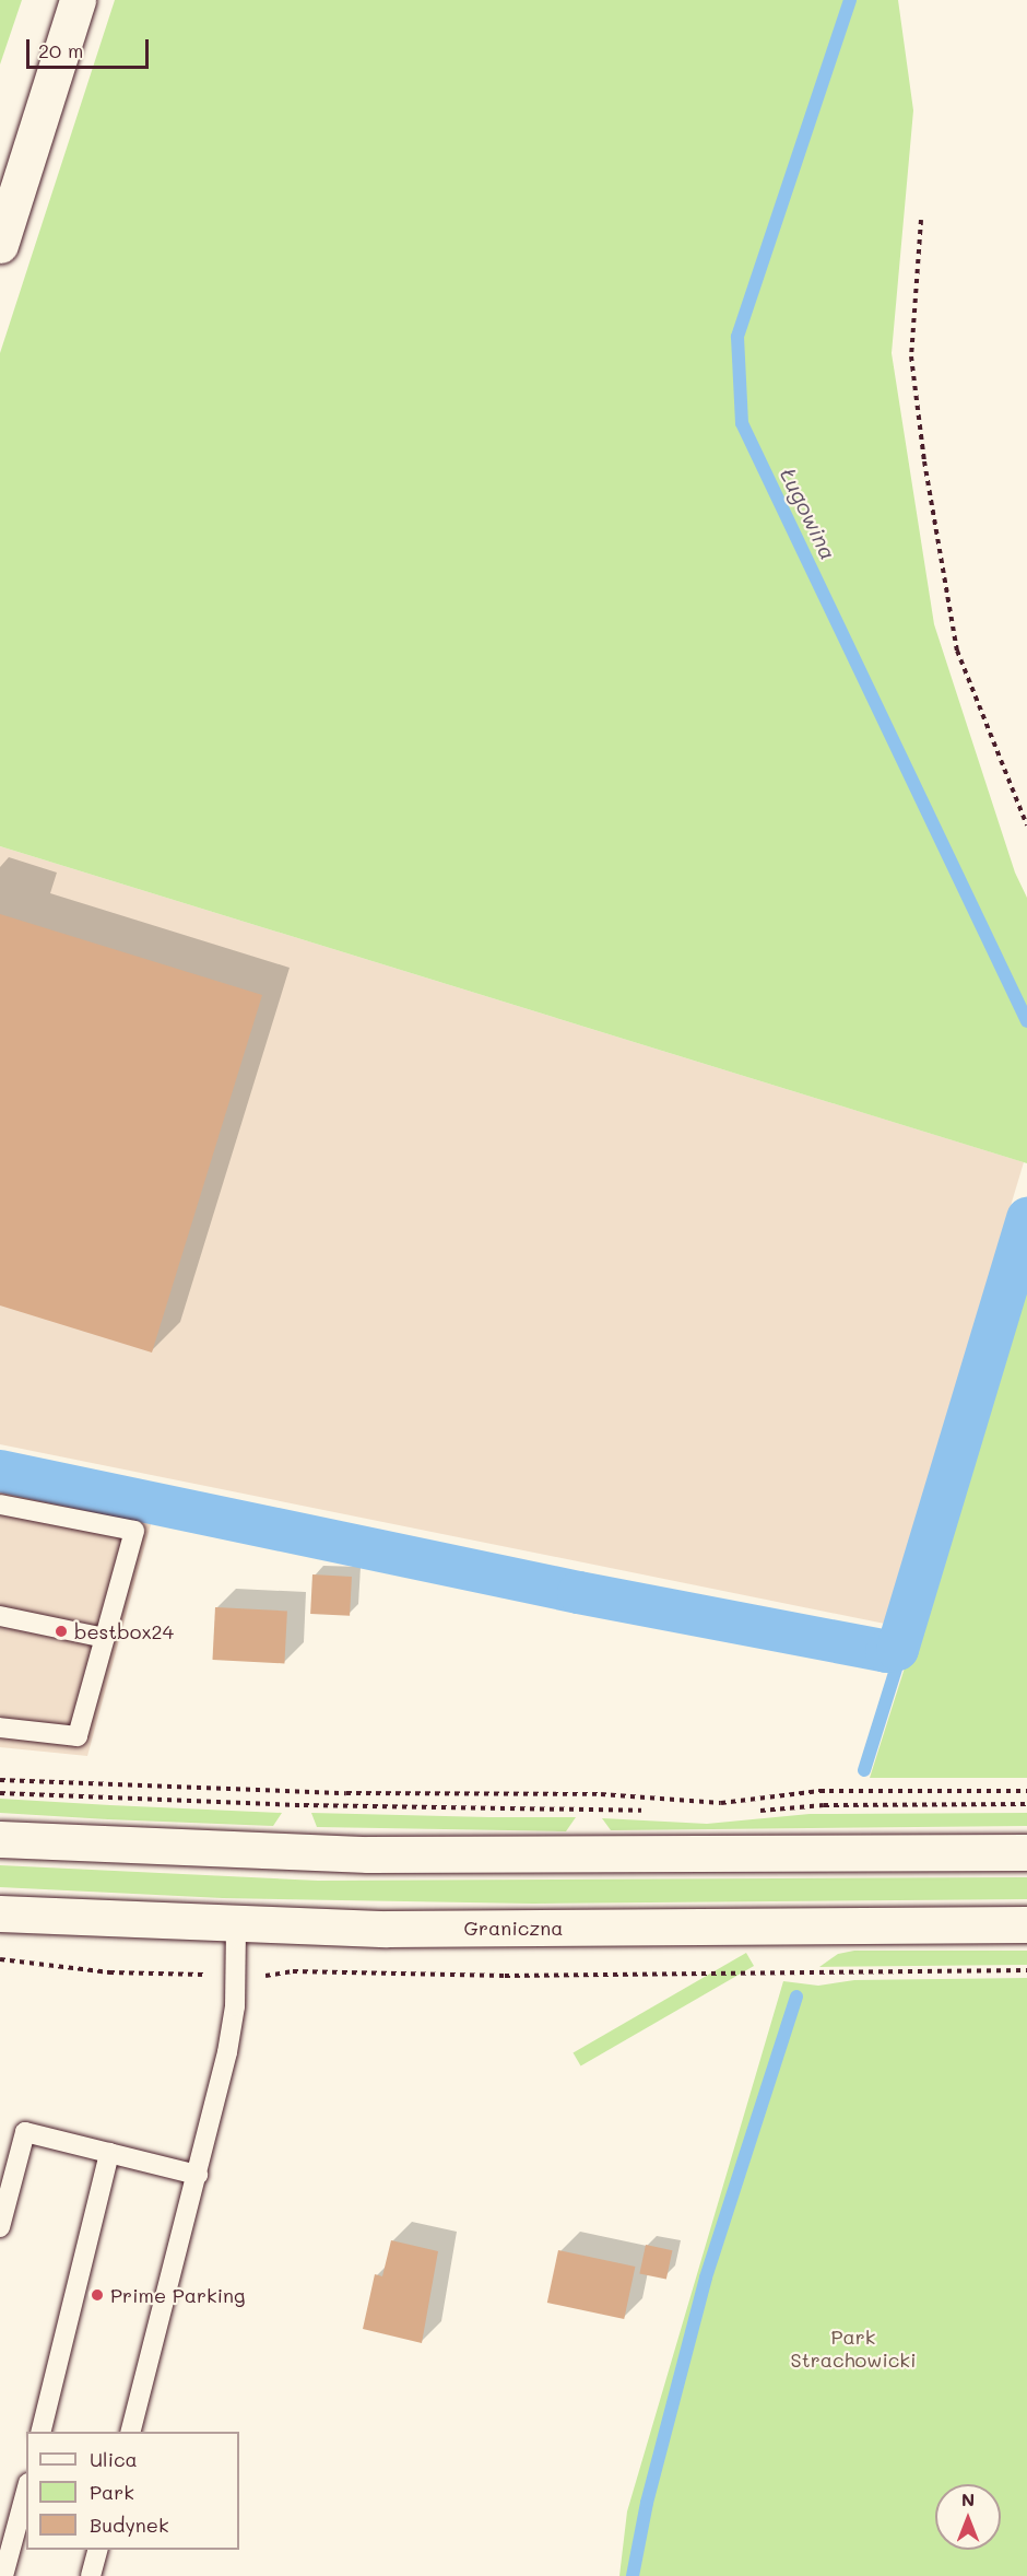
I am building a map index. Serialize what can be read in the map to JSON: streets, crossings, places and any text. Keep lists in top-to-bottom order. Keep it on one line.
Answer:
{"streets":{"main road":["Graniczna"]},"water":["Ługowina"],"parks":["Park Strachowicki"],"places":["bestbox24","Prime Parking"],"legend":["Ulica","Park","Budynek"],"scale_bar":"20 m","north":"top"}
